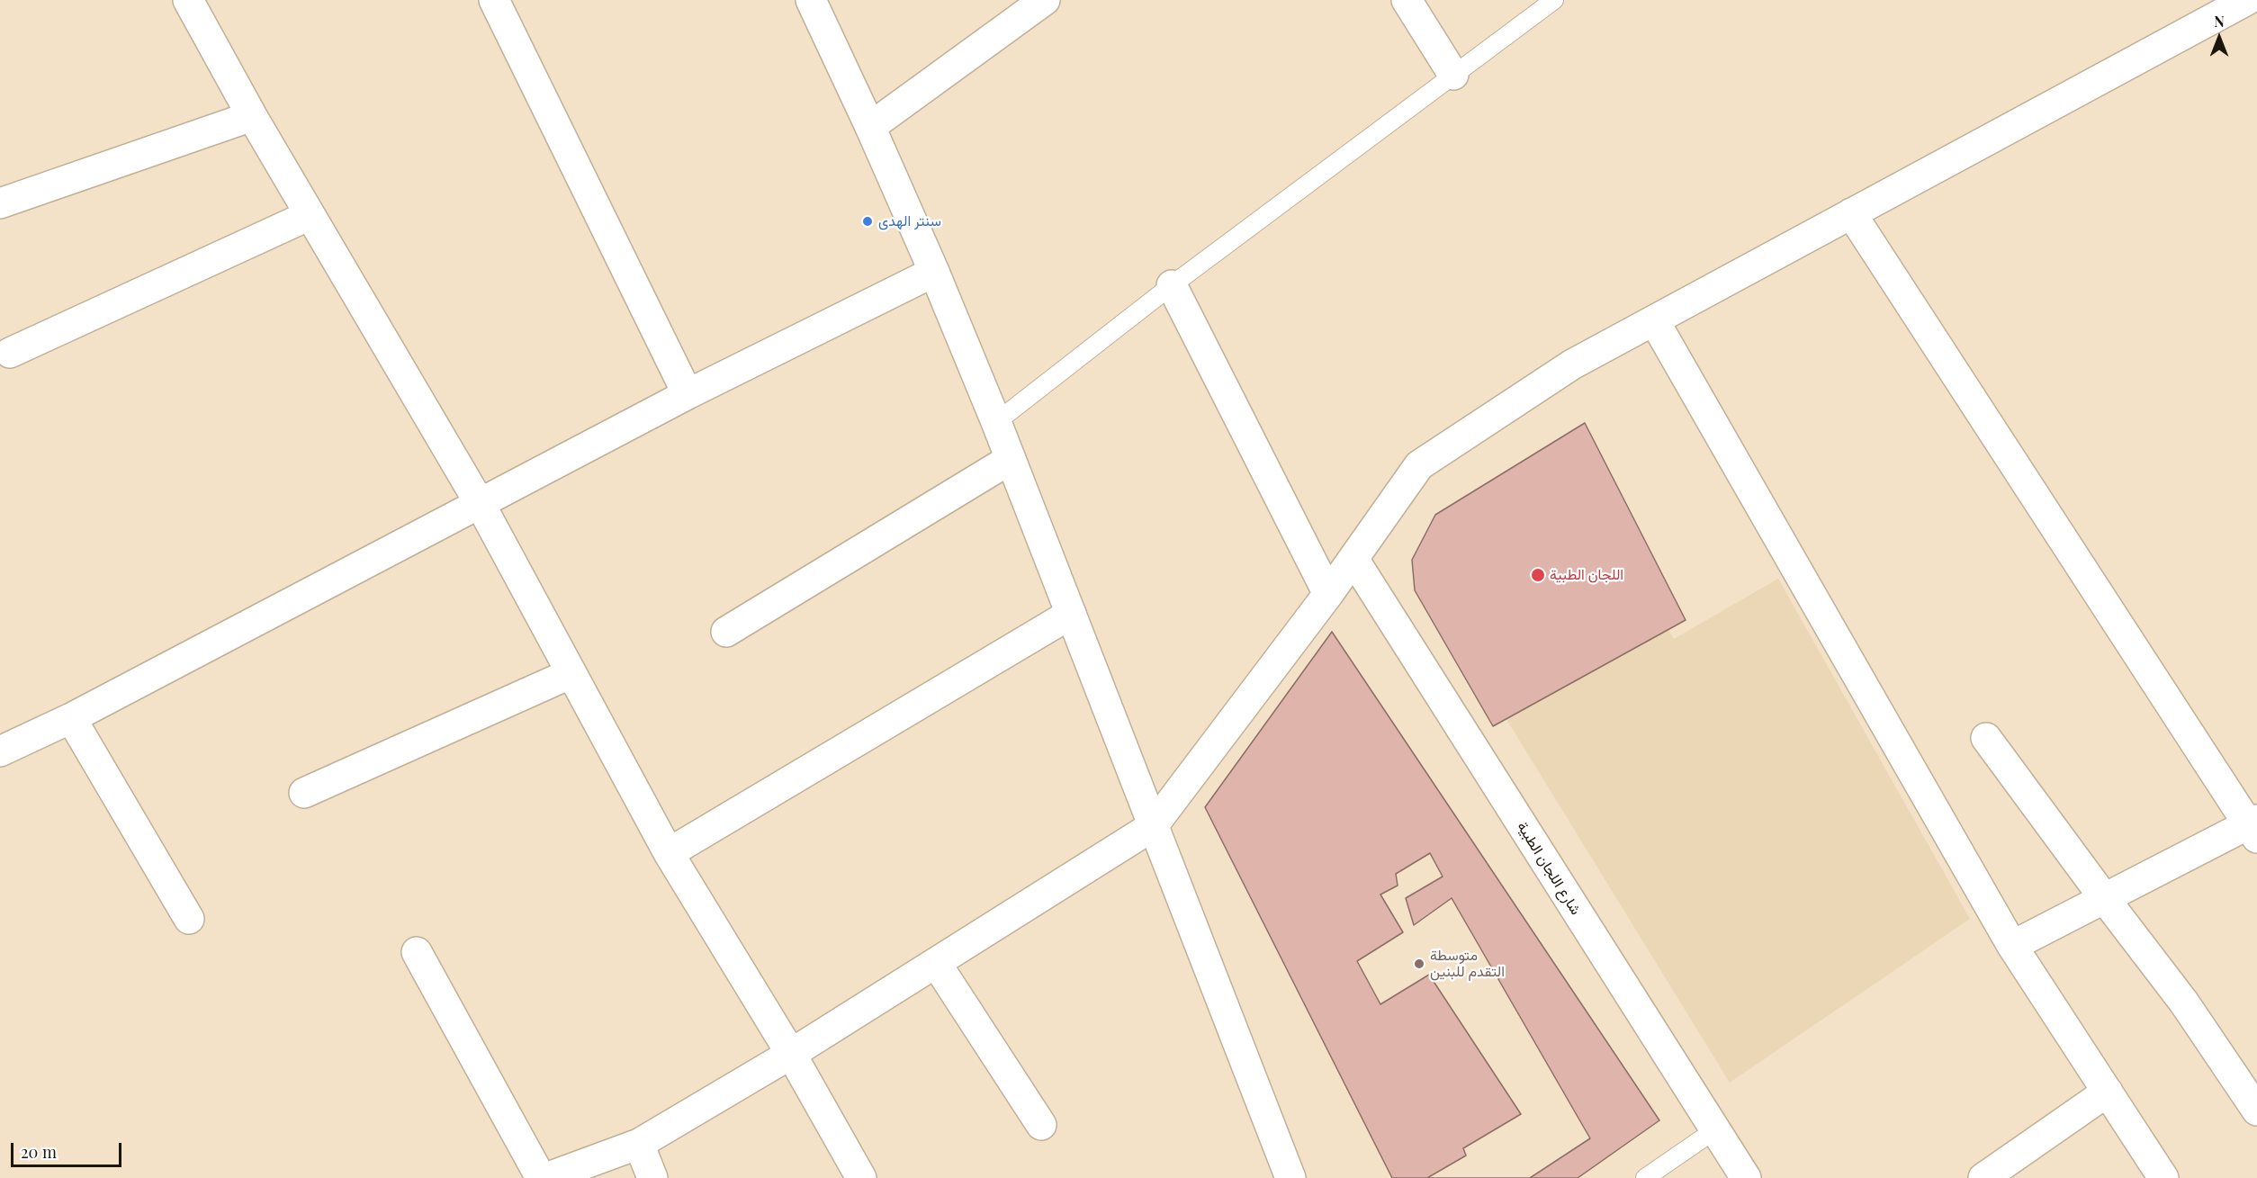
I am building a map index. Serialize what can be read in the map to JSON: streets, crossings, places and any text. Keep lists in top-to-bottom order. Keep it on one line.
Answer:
{"streets":{"street":["شارع اللجان الطبية"]},"places":["سنتر الهدى","اللجان الطبية","متوسطة التقدم للبنين"],"scale_bar":"20 m","north":"top"}
